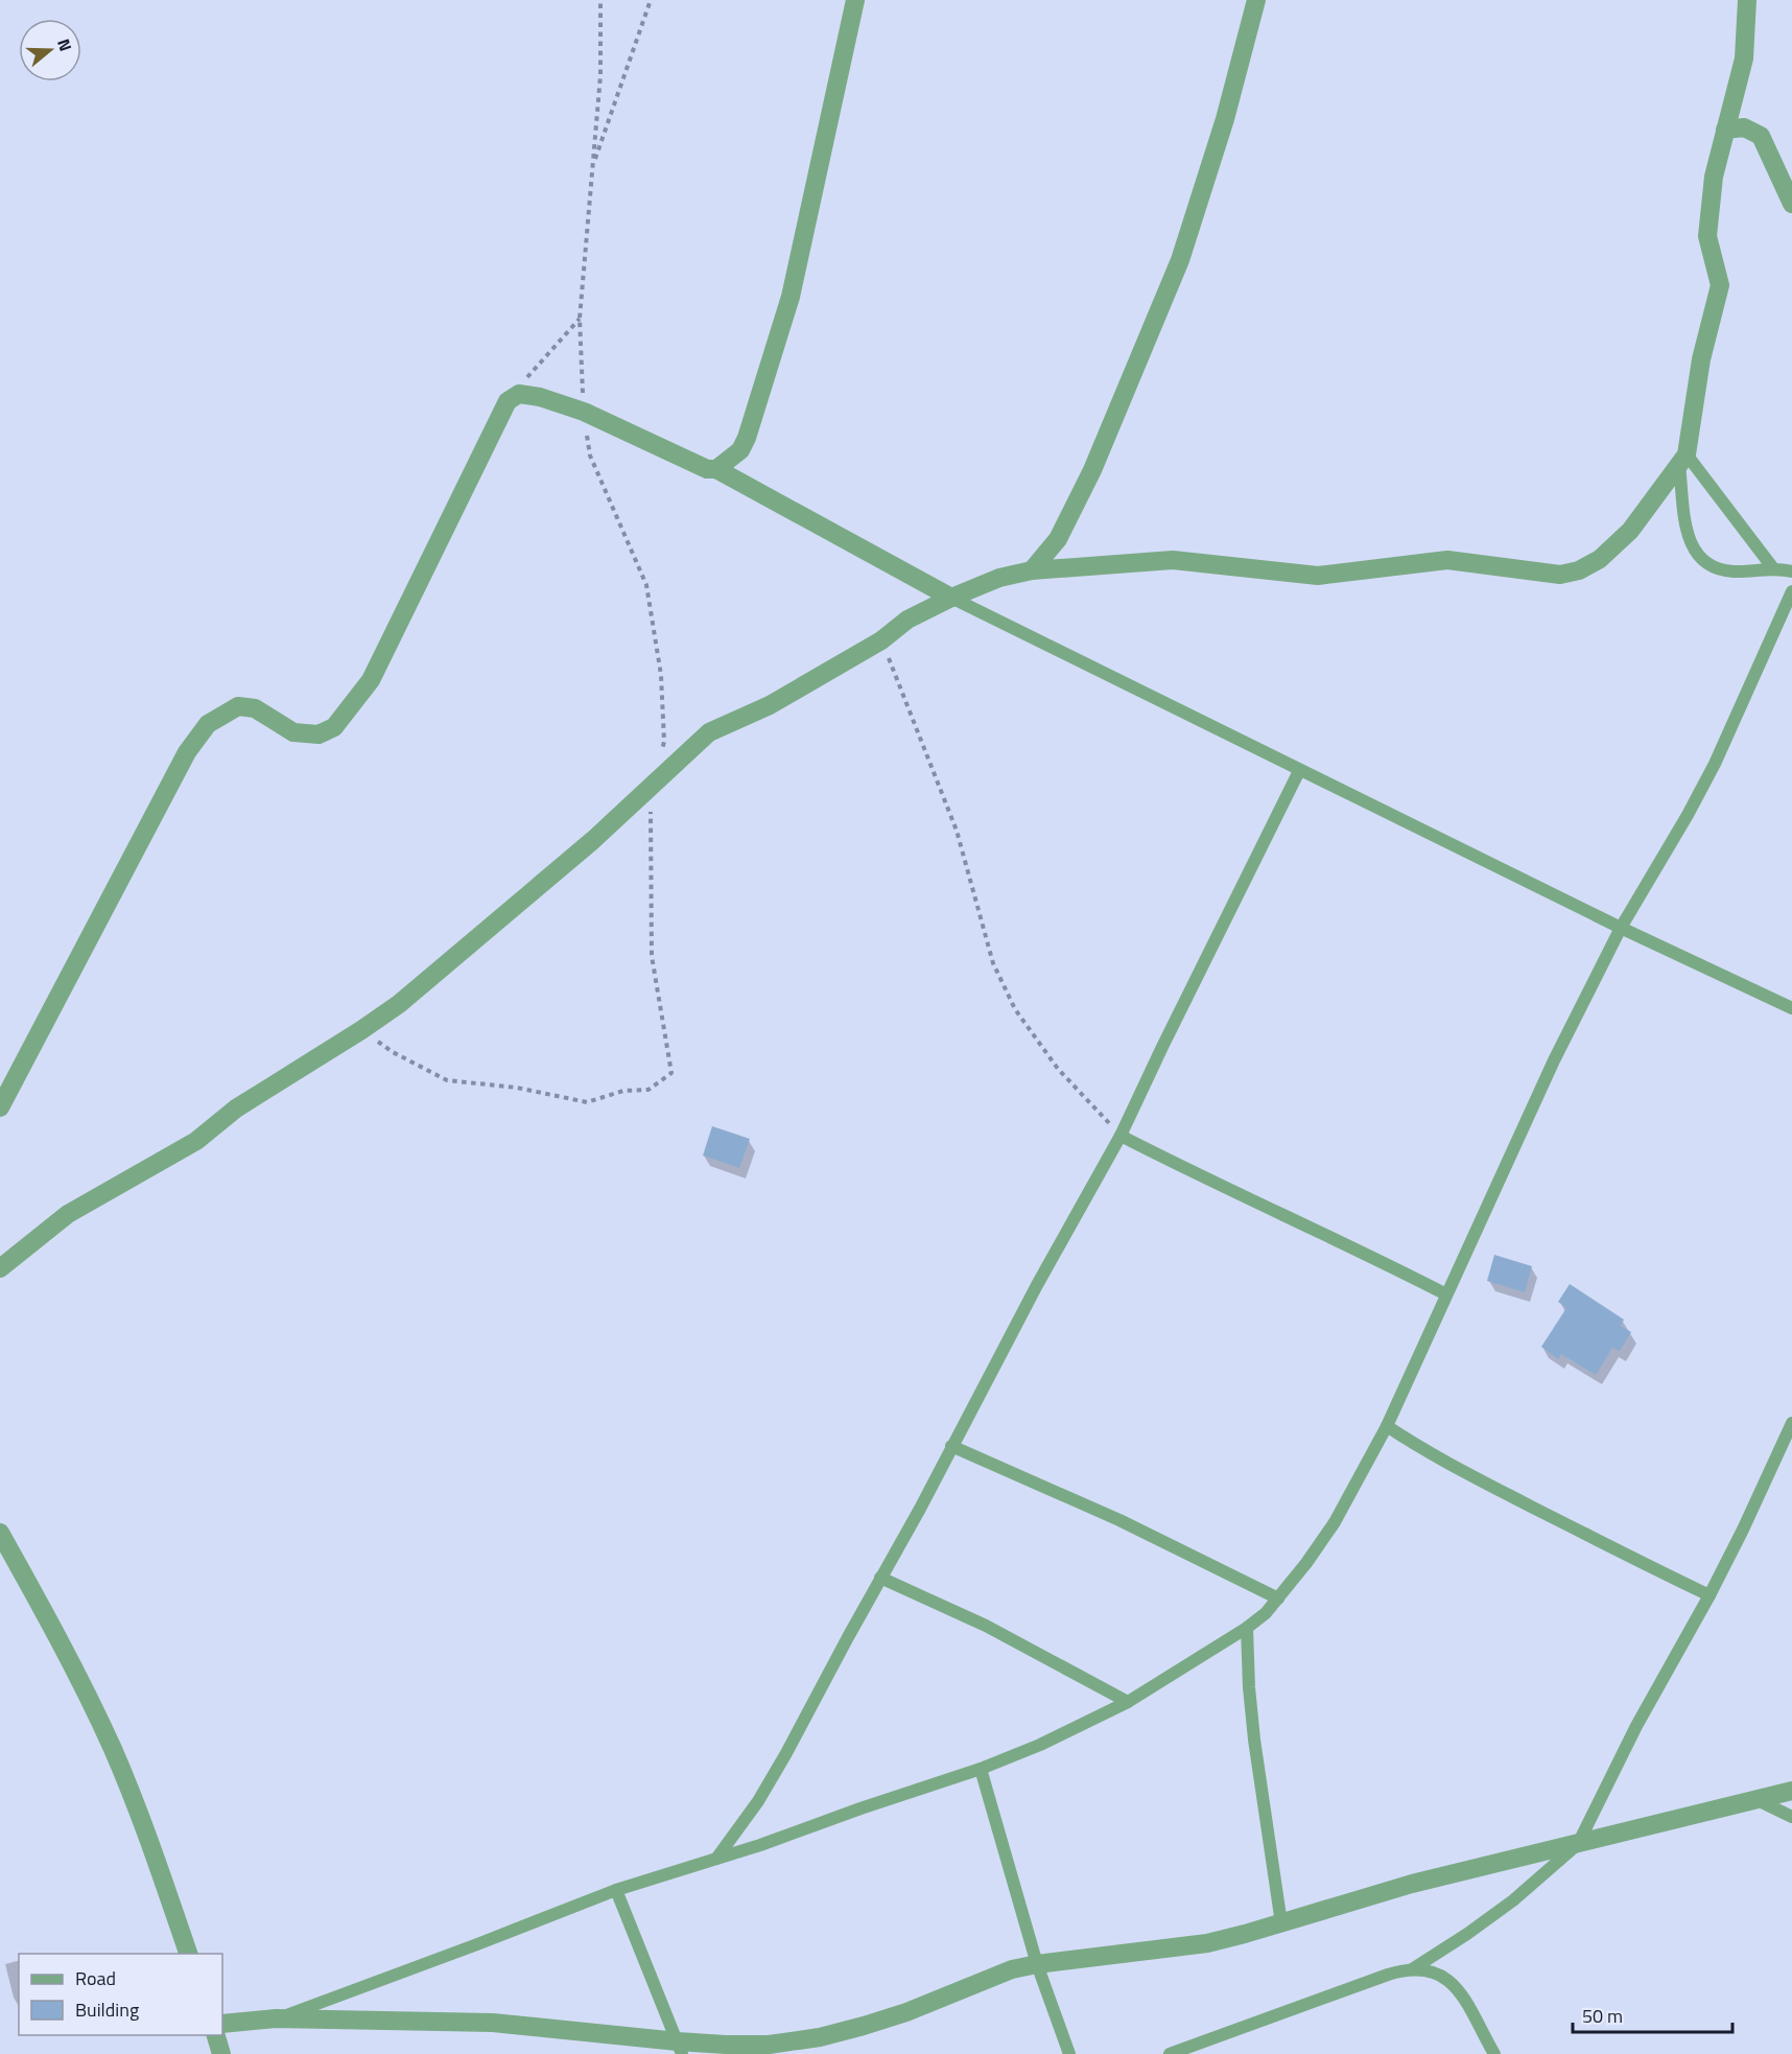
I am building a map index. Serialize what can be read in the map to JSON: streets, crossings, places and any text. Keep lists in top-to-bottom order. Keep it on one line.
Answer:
{"legend":["Road","Building"],"scale_bar":"50 m","north":"right"}
